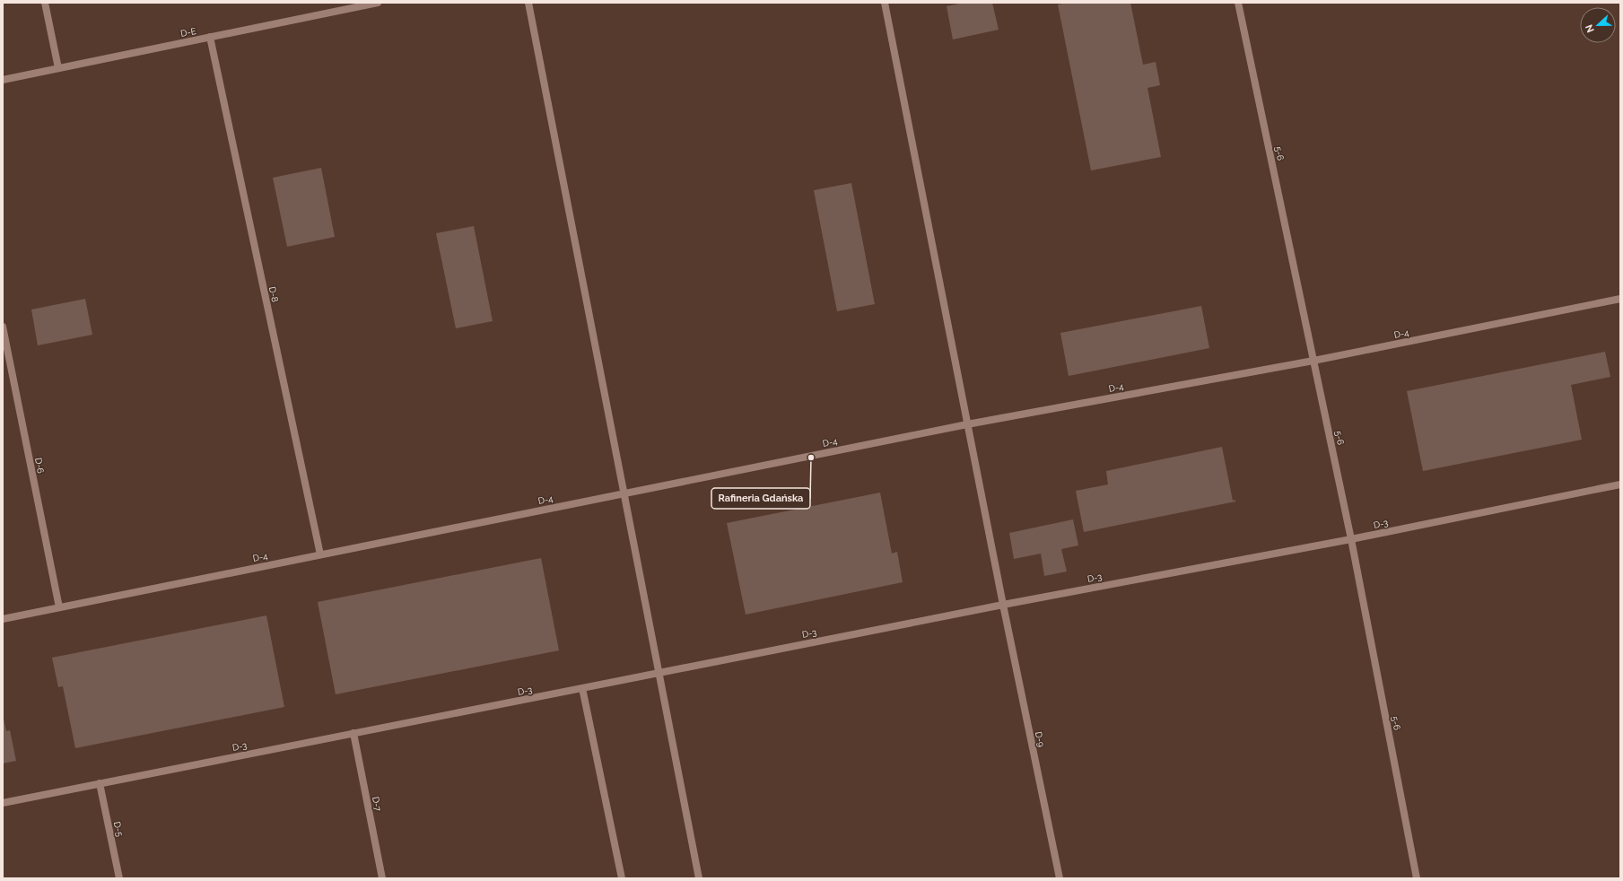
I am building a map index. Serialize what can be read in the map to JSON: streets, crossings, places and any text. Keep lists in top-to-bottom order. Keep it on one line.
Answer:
{"streets":{"lane":["D-E","5-6","D-8","D-4","D-6","D-3","D-9","D-7","D-5"]},"crossings":[["D-E","D-8"],["5-6","D-4"],["5-6","D-3"],["D-8","D-4"],["D-4","D-6"],["D-4","D-9"],["D-3","D-9"],["D-3","D-7"],["D-3","D-5"]],"places":["Rafineria Gdańska"],"north":"left"}
